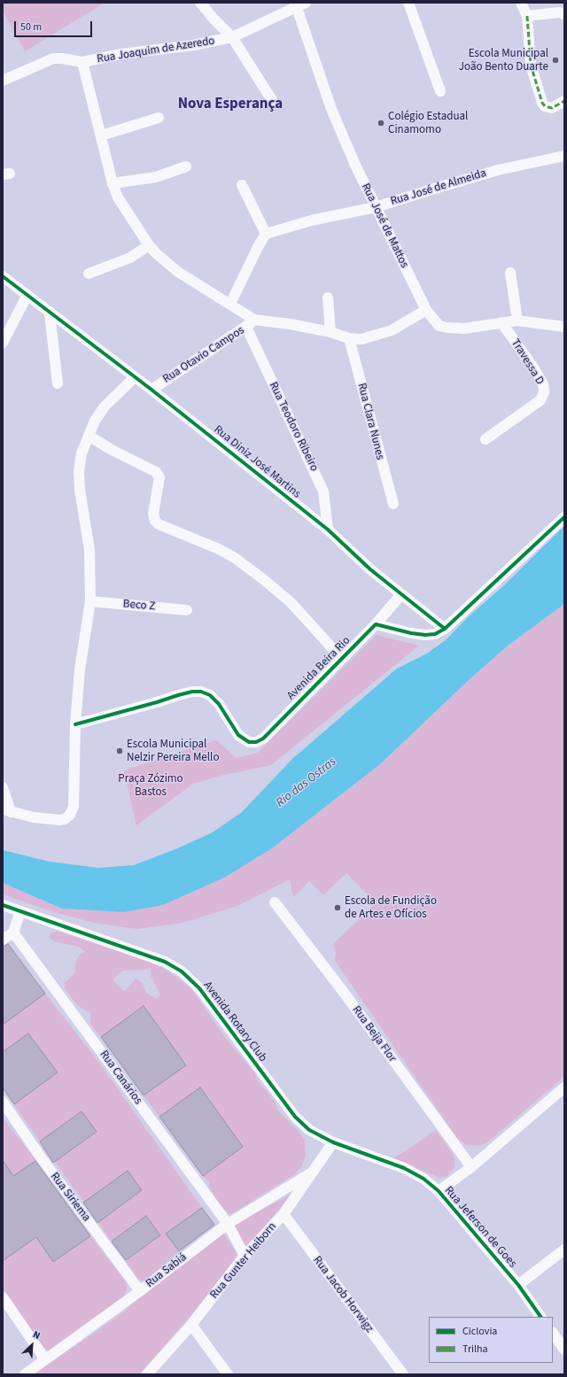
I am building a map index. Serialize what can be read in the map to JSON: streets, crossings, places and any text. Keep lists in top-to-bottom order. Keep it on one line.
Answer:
{"streets":{"street":["Rua Joaquim de Azeredo","Rua José de Almeida","Rua José de Mattos","Rua Otavio Campos","Travessa D","Rua Clara Nunes","Rua Teodoro Ribeiro","Rua Diniz José Martins","Beco Z","Avenida Beira Rio","Avenida Rotary Club","Rua Beija Flor","Rua Canários","Rua Siriema","Rua Jeferson de Goes","Rua Gunter Heiborn","Rua Sabiá","Rua Jacob Horwigz"]},"crossings":[["Rua Joaquim de Azeredo","Rua José de Mattos"],["Rua José de Almeida","Rua José de Mattos"],["Rua José de Mattos","Travessa D"],["Rua Otavio Campos","Rua Teodoro Ribeiro"],["Rua Otavio Campos","Rua Diniz José Martins"],["Rua Teodoro Ribeiro","Rua Diniz José Martins"],["Rua Diniz José Martins","Avenida Beira Rio"],["Avenida Rotary Club","Rua Jeferson de Goes"],["Avenida Rotary Club","Rua Gunter Heiborn"],["Rua Canários","Rua Gunter Heiborn"],["Rua Canários","Rua Sabiá"],["Rua Siriema","Rua Sabiá"],["Rua Jeferson de Goes","Rua Gunter Heiborn"],["Rua Gunter Heiborn","Rua Sabiá"],["Rua Gunter Heiborn","Rua Jacob Horwigz"]],"districts":["Nova Esperança"],"water":["Rio das Ostras"],"parks":["Praça Zózimo Bastos"],"places":["Escola Municipal João Bento Duarte","Colégio Estadual Cinamomo","Escola Municipal Nelzir Pereira Mello","Escola de Fundição de Artes e Ofícios"],"legend":["Ciclovia","Trilha"],"scale_bar":"50 m","north":"top right"}
